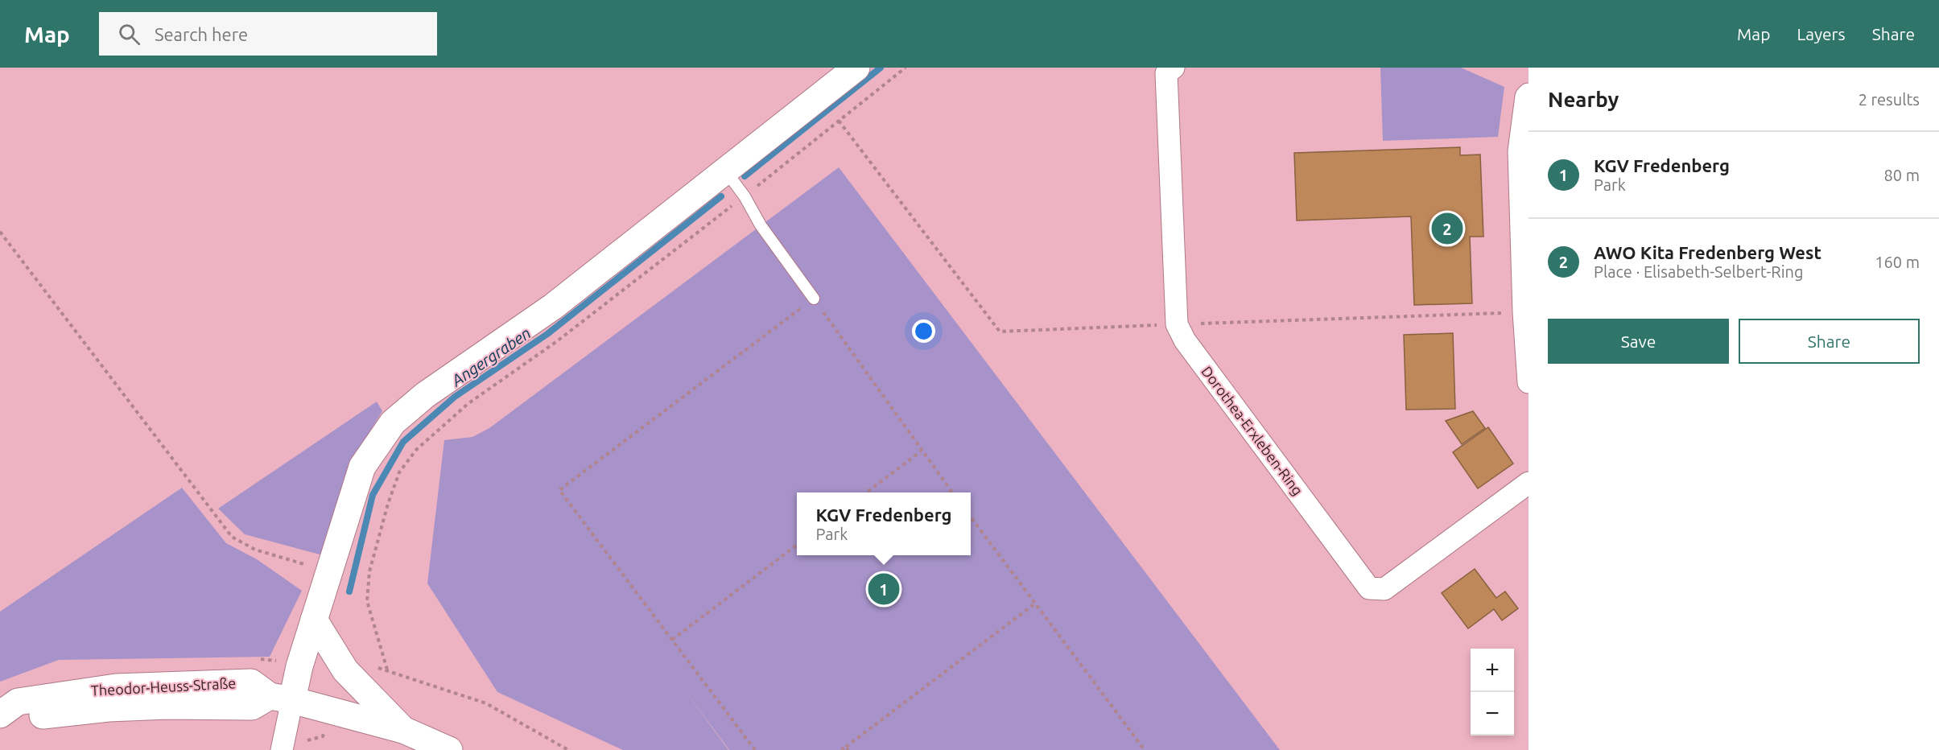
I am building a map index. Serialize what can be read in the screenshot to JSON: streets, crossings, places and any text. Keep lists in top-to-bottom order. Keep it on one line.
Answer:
{"streets":{"street":["Dorothea-Erxleben-Ring","Theodor-Heuss-Straße"]},"water":["Angergraben"],"page":{"header":"Map","search":"Search here","nav":["Map","Layers","Share"],"heading":["Nearby","2 results"],"list":[{"mark":"1","name":"KGV Fredenberg","note":"Park","value":"80 m"},{"mark":"2","name":"AWO Kita Fredenberg West","note":"Place · Elisabeth-Selbert-Ring","value":"160 m"}],"pins":["2","1"],"buttons":["Save","Share"],"popup":["KGV Fredenberg","Park"],"map_buttons":["+","−"]}}
